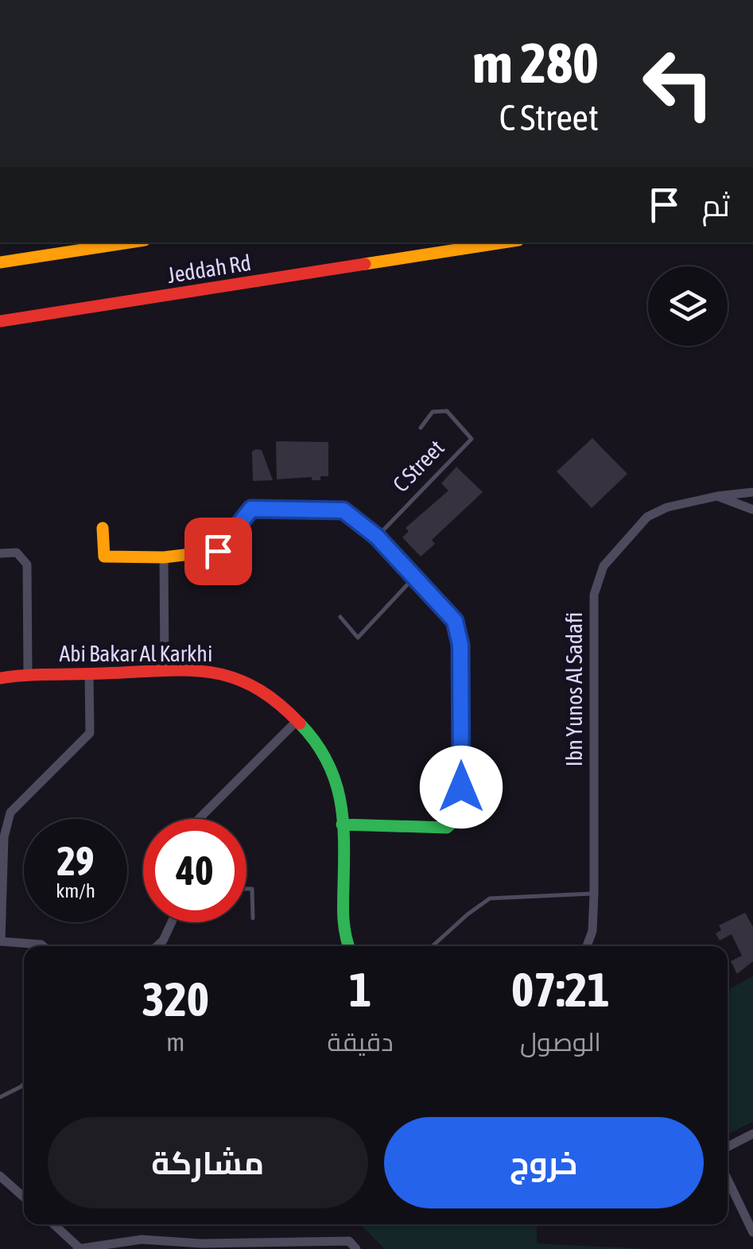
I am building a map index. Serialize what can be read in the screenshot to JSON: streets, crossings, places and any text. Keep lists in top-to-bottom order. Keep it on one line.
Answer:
{"streets":{"main road":["Jeddah Rd","Abi Bakar Al Karkhi"],"street":["Ibn Yunos Al Sadafi"],"lane":["C Street"]},"page":{"turn":["280 m","C Street"],"then":"ثم","speed":"29 km/h","limit":"40","eta":["07:21","الوصول","1","دقيقة","320","m"],"buttons":["خروج","مشاركة"]}}
